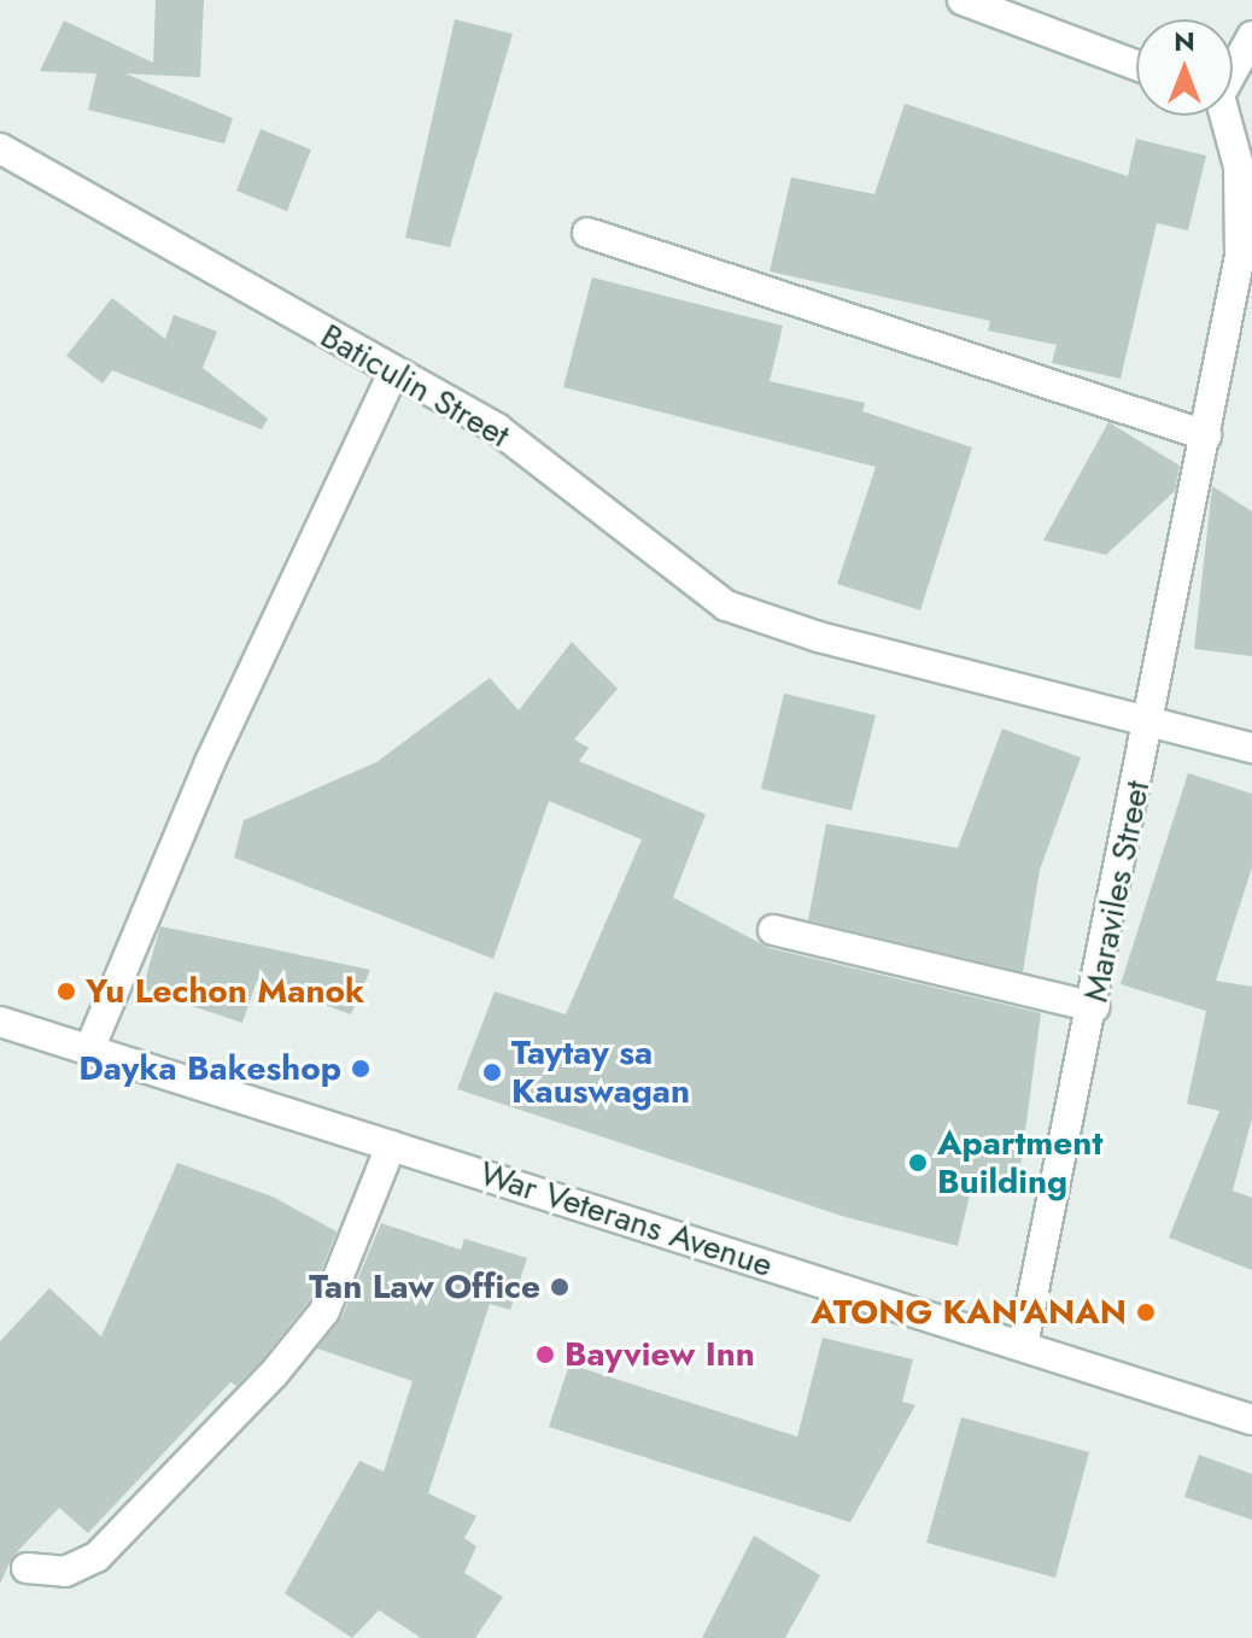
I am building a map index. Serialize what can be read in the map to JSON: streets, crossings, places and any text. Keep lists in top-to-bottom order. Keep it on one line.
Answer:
{"streets":{"street":["Baticulin Street","Maraviles Street","War Veterans Avenue"]},"crossings":[["Baticulin Street","Maraviles Street"],["Maraviles Street","War Veterans Avenue"]],"places":["Yu Lechon Manok","Dayka Bakeshop","Taytay sa Kauswagan","Apartment Building","Tan Law Office","ATONG KAN'ANAN","Bayview Inn"],"north":"top"}
